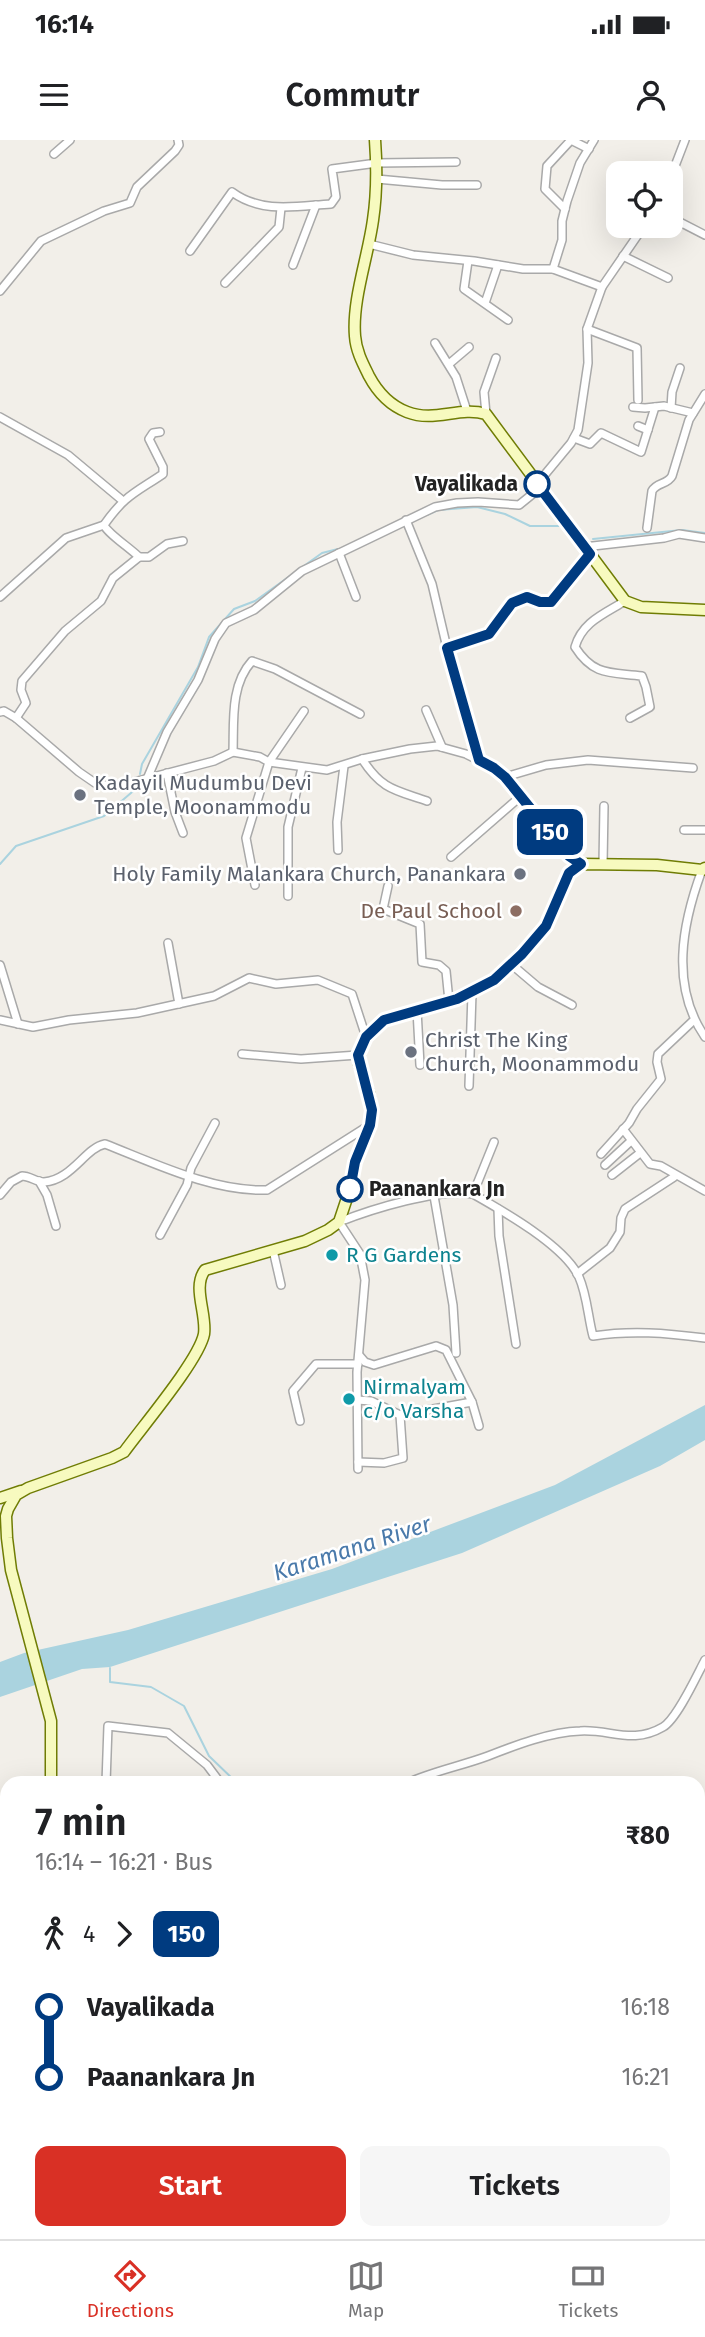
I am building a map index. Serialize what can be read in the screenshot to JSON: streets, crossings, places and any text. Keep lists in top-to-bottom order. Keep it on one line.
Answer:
{"water":["Karamana River"],"places":["Vayalikada","Kadayil Mudumbu Devi Temple, Moonammodu","Holy Family Malankara Church, Panankara","De Paul School","Christ The King Church, Moonammodu","Paanankara Jn","R G Gardens","Nirmalyam c/o Varsha"],"lines":["bus line 150"],"page":{"status":"16:14","header":"Commutr","on_map":"150","heading":["7 min","16:14 – 16:21 · Bus","₹80"],"legs":["4","150"],"list":[{"name":"Vayalikada","value":"16:18"},{"name":"Paanankara Jn","value":"16:21"}],"buttons":["Start","Tickets"],"tabs":["Directions","Map","Tickets"]}}
